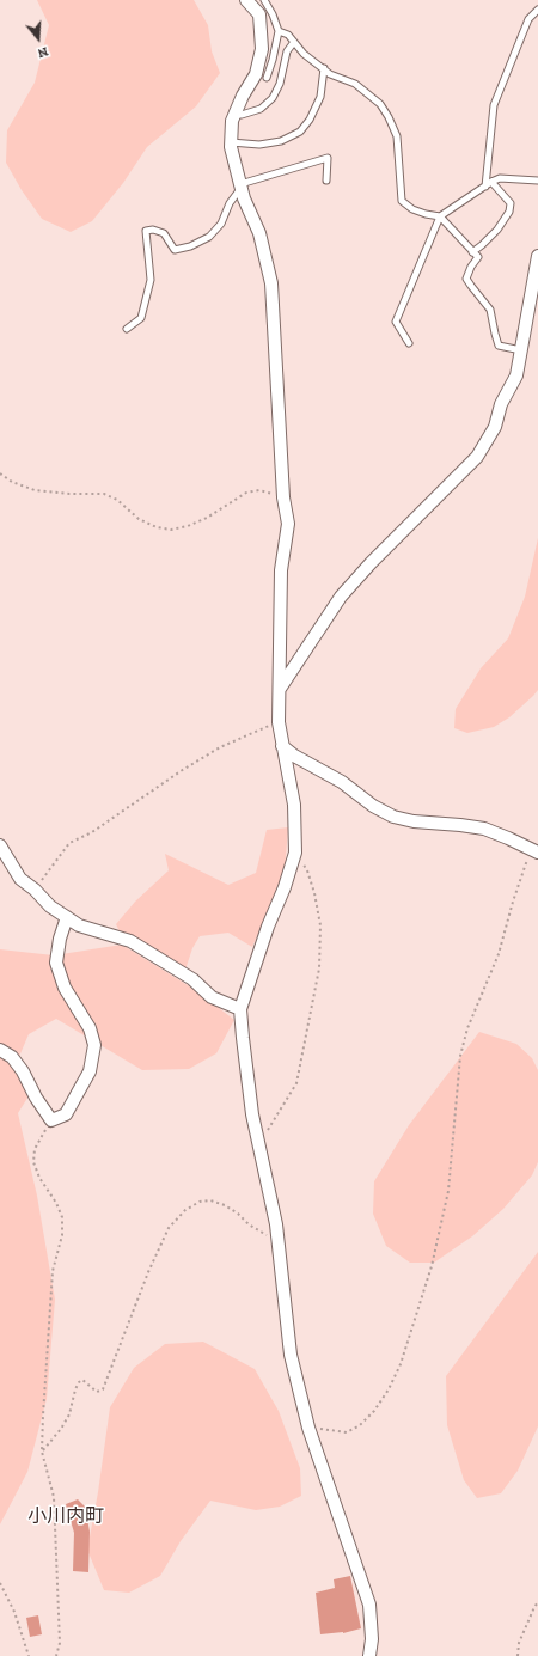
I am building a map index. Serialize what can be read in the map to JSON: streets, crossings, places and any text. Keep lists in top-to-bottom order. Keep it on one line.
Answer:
{"districts":["小川内町"],"north":"bottom"}
